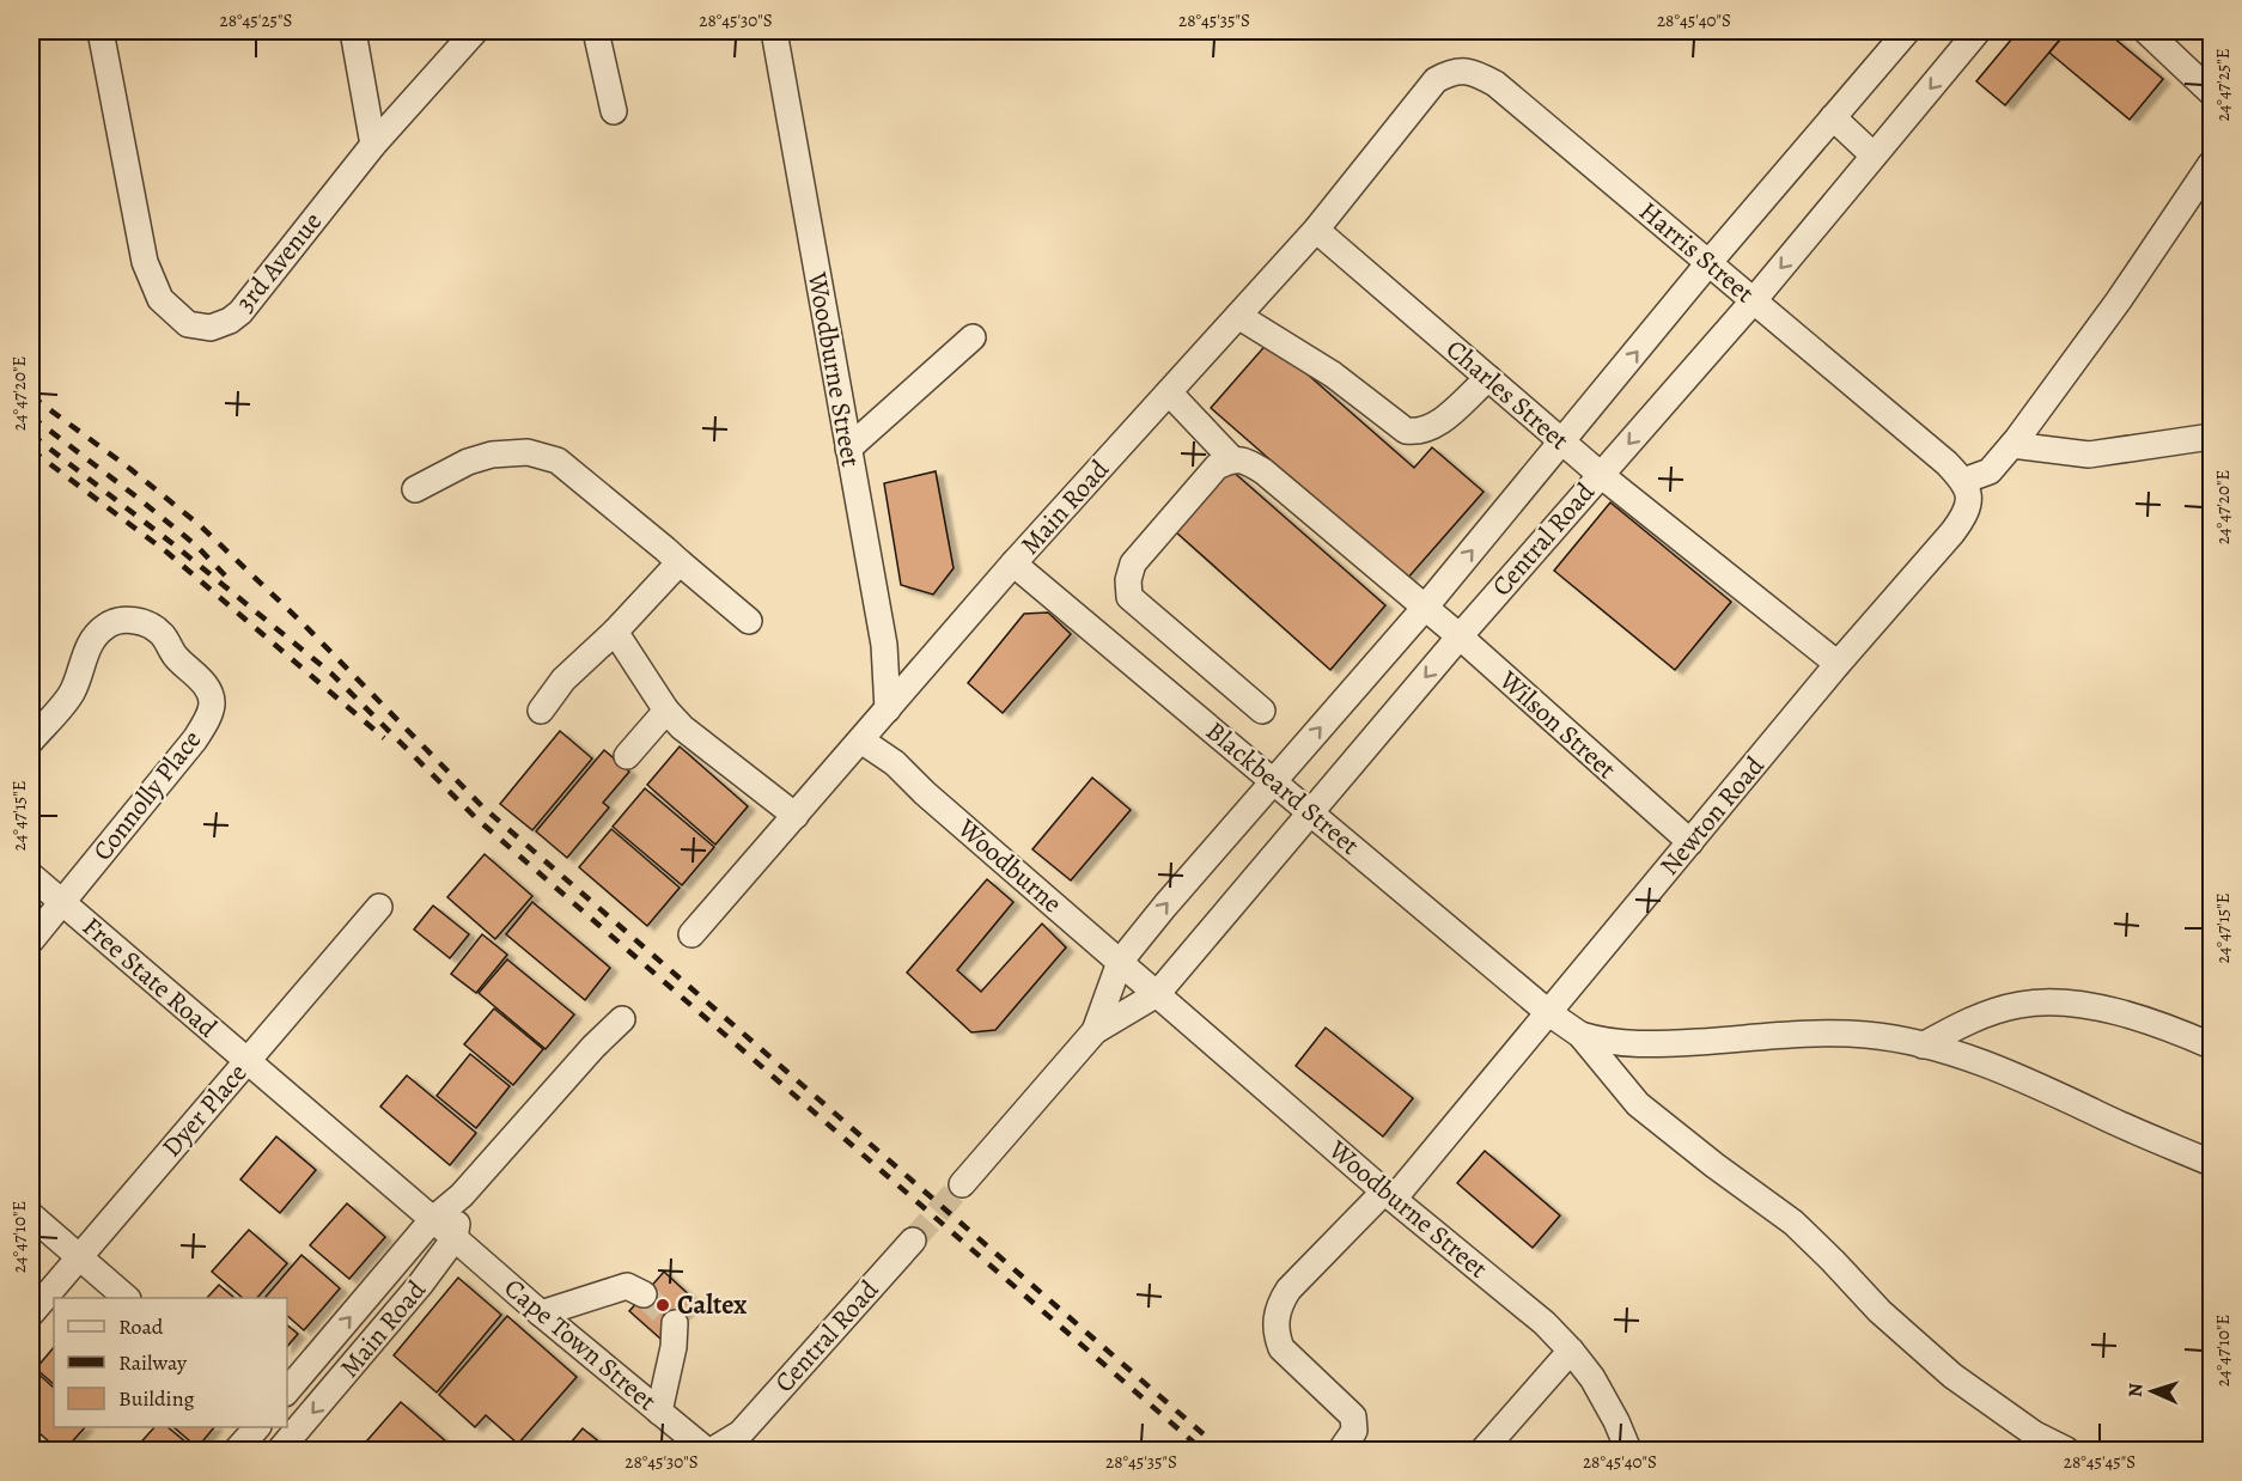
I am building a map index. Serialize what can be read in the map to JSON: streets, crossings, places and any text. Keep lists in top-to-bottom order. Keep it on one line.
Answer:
{"streets":{"street":["Harris Street","3rd Avenue","Woodburne Street","Charles Street","Main Road","Central Road","Wilson Street","Blackbeard Street","Connolly Place","Newton Road","Woodburne","Free State Road","Dyer Place","Cape Town Street"]},"crossings":[["Harris Street","Main Road"],["Harris Street","Central Road"],["Harris Street","Newton Road"],["Woodburne Street","Main Road"],["Woodburne Street","Central Road"],["Woodburne Street","Newton Road"],["Woodburne Street","Woodburne"],["Charles Street","Main Road"],["Charles Street","Central Road"],["Charles Street","Newton Road"],["Main Road","Blackbeard Street"],["Main Road","Woodburne"],["Main Road","Free State Road"],["Main Road","Cape Town Street"],["Central Road","Wilson Street"],["Central Road","Blackbeard Street"],["Central Road","Woodburne"],["Wilson Street","Newton Road"],["Blackbeard Street","Newton Road"],["Connolly Place","Free State Road"],["Free State Road","Dyer Place"],["Free State Road","Cape Town Street"]],"places":["Caltex"],"legend":["Road","Railway","Building"],"north":"left","coordinates":["28°45'25\"S","28°45'30\"S","28°45'35\"S","28°45'40\"S","24°47'25\"E","24°47'20\"E","24°47'15\"E","24°47'10\"E","28°45'45\"S"]}
